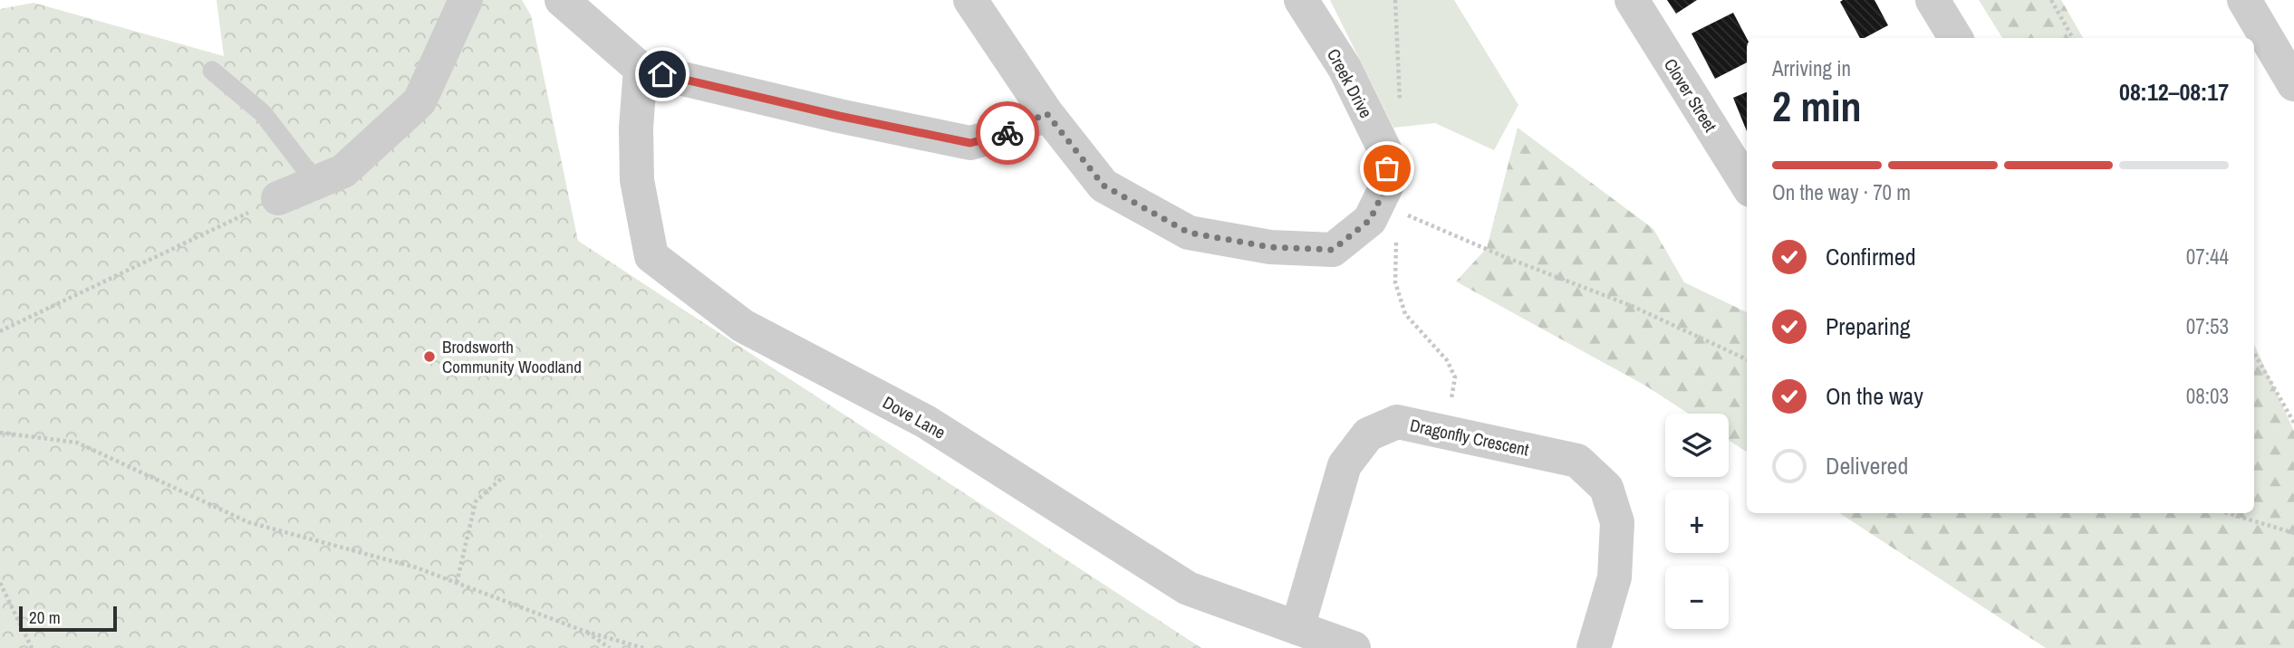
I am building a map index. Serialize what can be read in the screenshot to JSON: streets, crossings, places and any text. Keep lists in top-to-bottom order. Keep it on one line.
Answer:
{"streets":{"street":["Creek Drive","Clover Street","Dove Lane","Dragonfly Crescent"]},"crossings":[["Dove Lane","Dragonfly Crescent"]],"places":["Brodsworth Community Woodland"],"scale_bar":"20 m","page":{"heading":["2 min","Arriving in","08:12–08:17"],"bar":"On the way · 70 m","list":[["Confirmed","07:44"],["Preparing","07:53"],["On the way","08:03"],"Delivered"],"map_buttons":["+","−"],"scale":"20 m"}}
